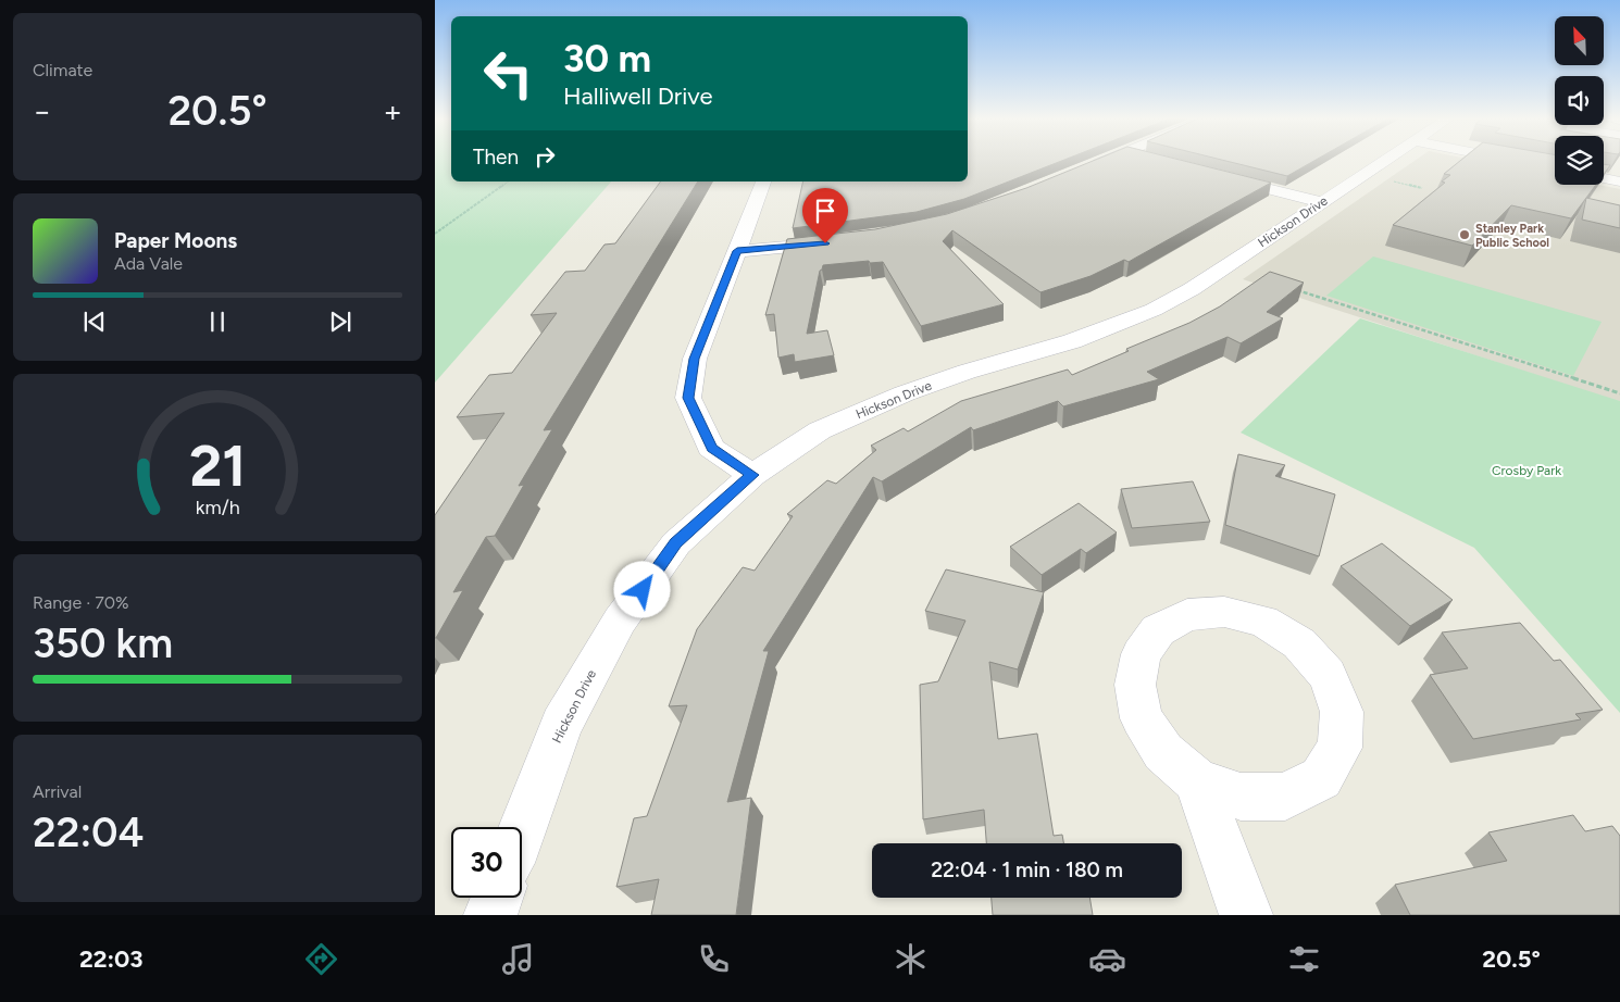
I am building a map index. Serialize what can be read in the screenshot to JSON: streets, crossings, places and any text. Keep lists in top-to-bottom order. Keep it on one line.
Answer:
{"streets":{"street":["Hickson Drive"]},"parks":["Crosby Park"],"places":["Stanley Park Public School"],"north":"top left","page":{"tile":["Climate",["Range · 70%","350 km"],["Arrival","22:04"]],"turn":["30 m","Halliwell Drive"],"heat":["−","20.5°","+"],"then":"Then","song":["Paper Moons","Ada Vale"],"limit":"30","trip":"22:04 · 1 min · 180 m","tabs":["22:03","20.5°"],"gauge":["21","km/h"]}}
